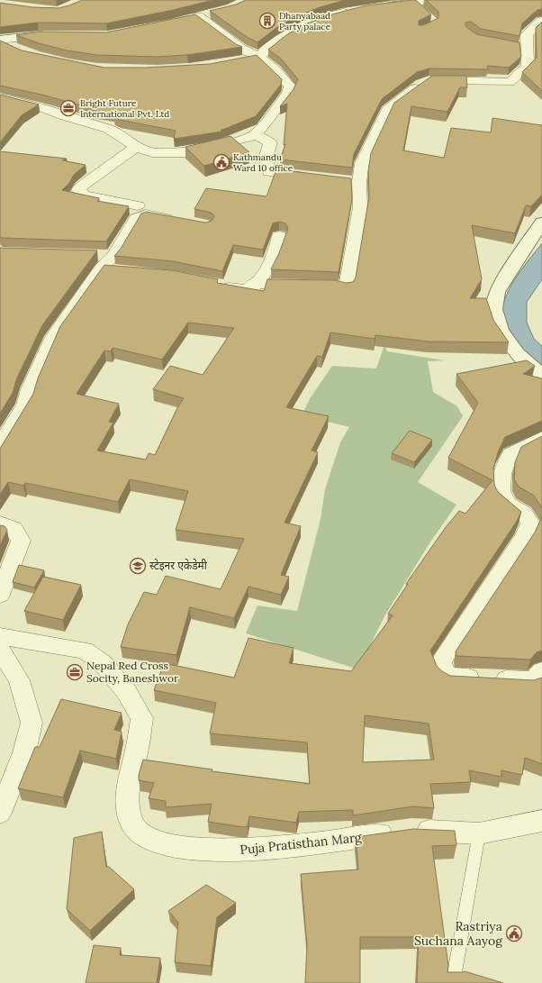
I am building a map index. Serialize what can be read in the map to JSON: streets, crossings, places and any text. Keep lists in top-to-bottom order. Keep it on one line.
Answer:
{"streets":{"street":["Puja Pratisthan Marg"]},"places":{"building":["Dhanyabaad Party palace"],"office":["Bright Future International Pvt. Ltd","Nepal Red Cross Socity, Baneshwor"],"public building":["Kathmandu Ward 10 office","Rastriya Suchana Aayog"],"school or university":["स्टेइनर एकेडेमी"]}}
